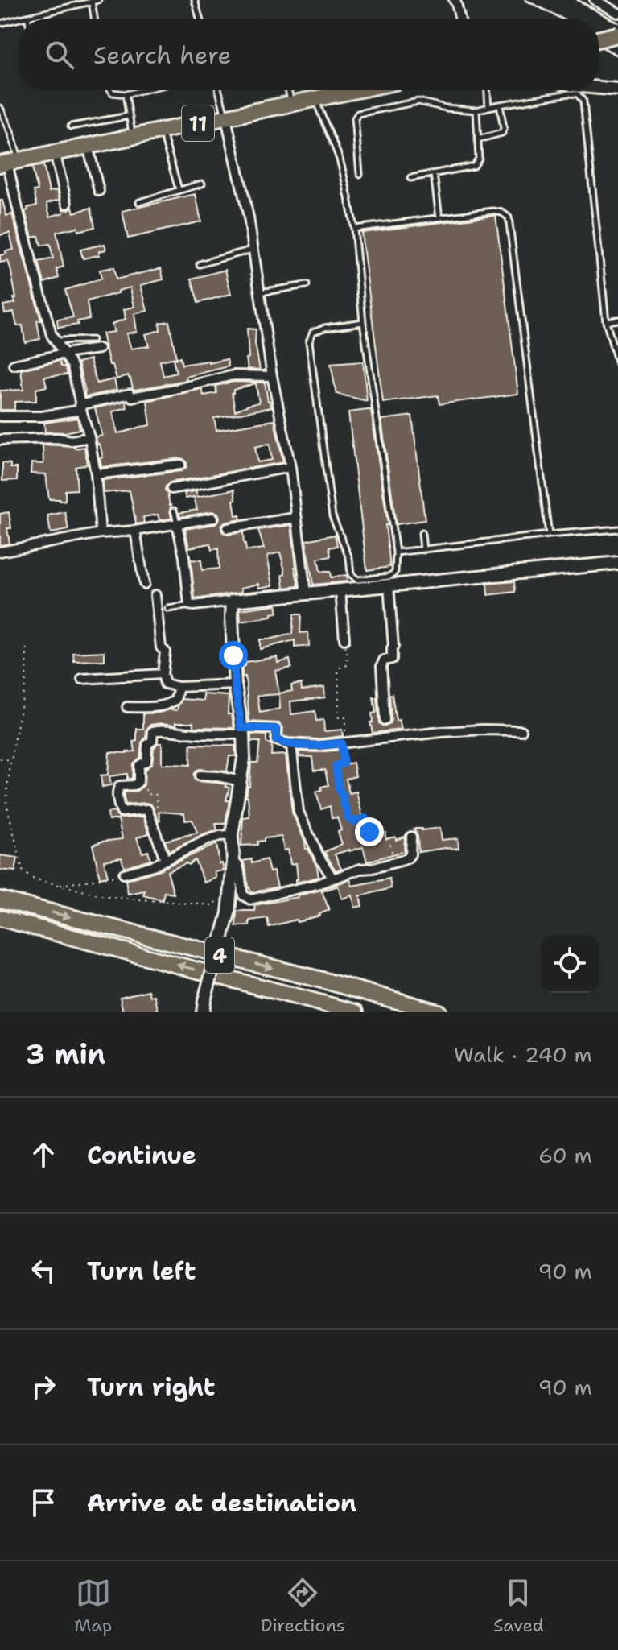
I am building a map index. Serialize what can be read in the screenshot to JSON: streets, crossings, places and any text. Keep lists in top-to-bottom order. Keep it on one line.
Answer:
{"streets":{"highway":["11","4"]},"page":{"search":"Search here","heading":["3 min","Walk · 240 m"],"list":[["Continue","60 m"],["Turn left","90 m"],["Turn right","90 m"],"Arrive at destination"],"nav":["Map","Directions","Saved"]}}
